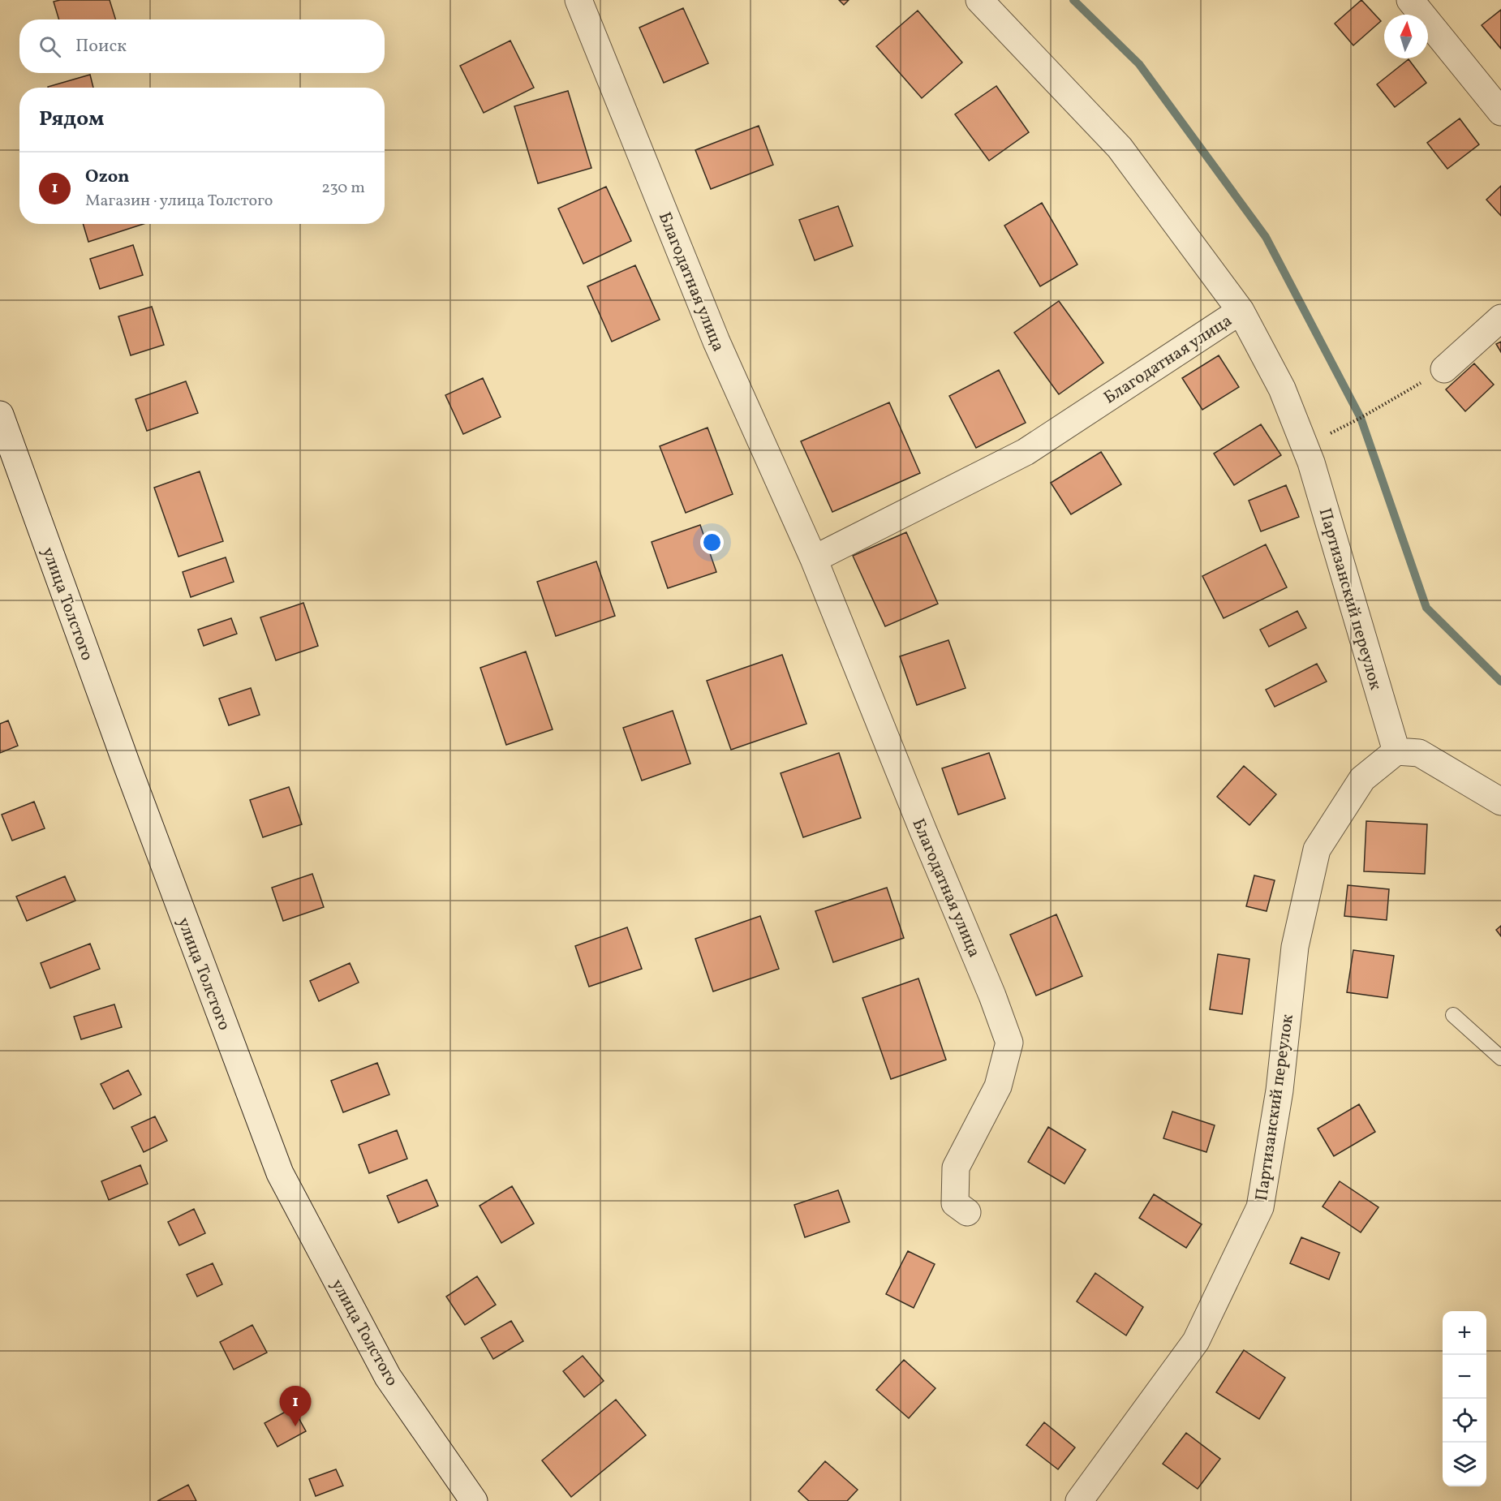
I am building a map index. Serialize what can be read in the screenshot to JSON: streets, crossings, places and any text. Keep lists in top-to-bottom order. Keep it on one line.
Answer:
{"streets":{"street":["Благодатная улица","Партизанский переулок","улица Толстого"]},"crossings":[["Благодатная улица","Партизанский переулок"]],"north":"top","page":{"search":"Поиск","heading":"Рядом","list":[{"mark":"1","name":"Ozon","note":"Магазин · улица Толстого","value":"230 m"}],"map_buttons":["+","−"],"pins":"1"}}
